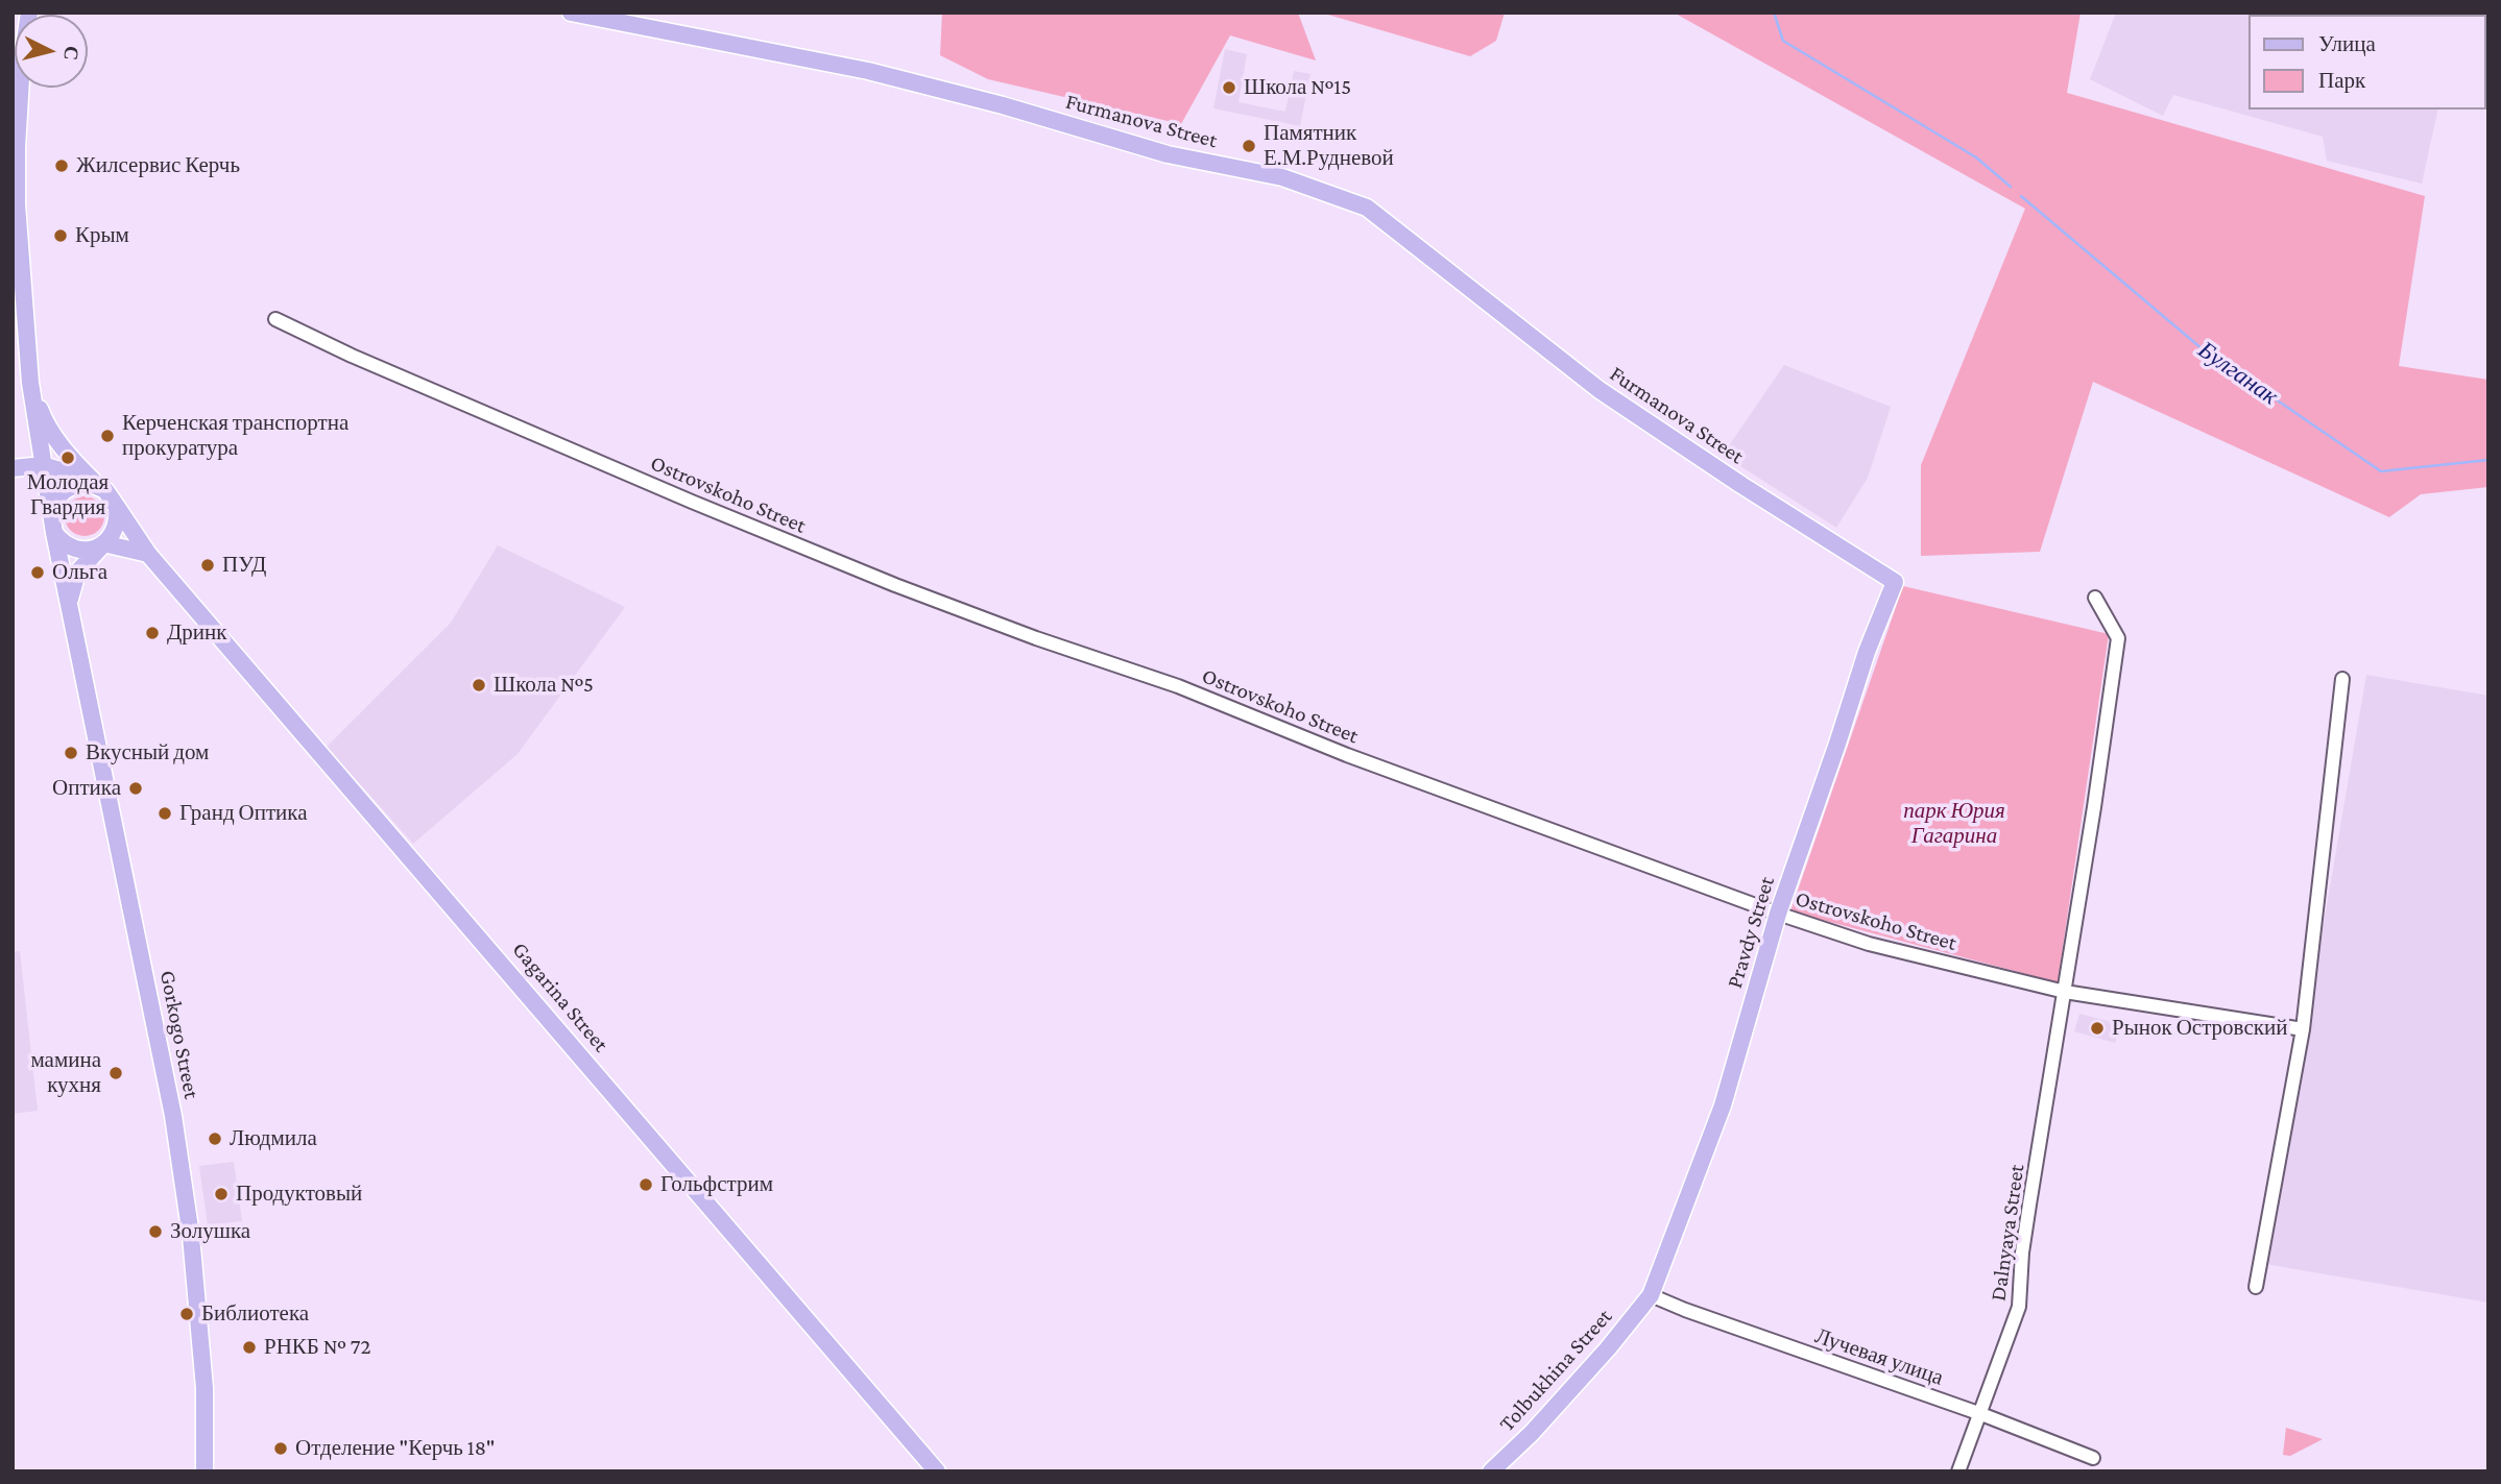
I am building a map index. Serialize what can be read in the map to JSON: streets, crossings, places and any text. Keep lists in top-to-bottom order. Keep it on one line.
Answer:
{"streets":{"main road":["Furmanova Street","Pravdy Street","Gagarina Street","Gorkogo Street","Tolbukhina Street"],"street":["Ostrovskoho Street","Dalnyaya Street","Лучевая улица"]},"crossings":[["Furmanova Street","Pravdy Street"],["Ostrovskoho Street","Pravdy Street"],["Ostrovskoho Street","Dalnyaya Street"],["Pravdy Street","Лучевая улица"],["Pravdy Street","Tolbukhina Street"],["Gagarina Street","Gorkogo Street"],["Dalnyaya Street","Лучевая улица"],["Лучевая улица","Tolbukhina Street"]],"water":["Булганак"],"parks":["парк Юрия Гагарина"],"places":["Школа №15","Памятник Е.М.Рудневой","Жилсервис Керчь","Крым","Керченская транспортна прокуратура","Молодая Гвардия","ПУД","Ольга","Дринк","Школа №5","Вкусный дом","Оптика","Гранд Оптика","Рынок Островский","мамина кухня","Людмила","Гольфстрим","Продуктовый","Золушка","Библиотека","РНКБ № 72","Отделение \"Керчь 18\""],"legend":["Улица","Парк"],"north":"right"}
